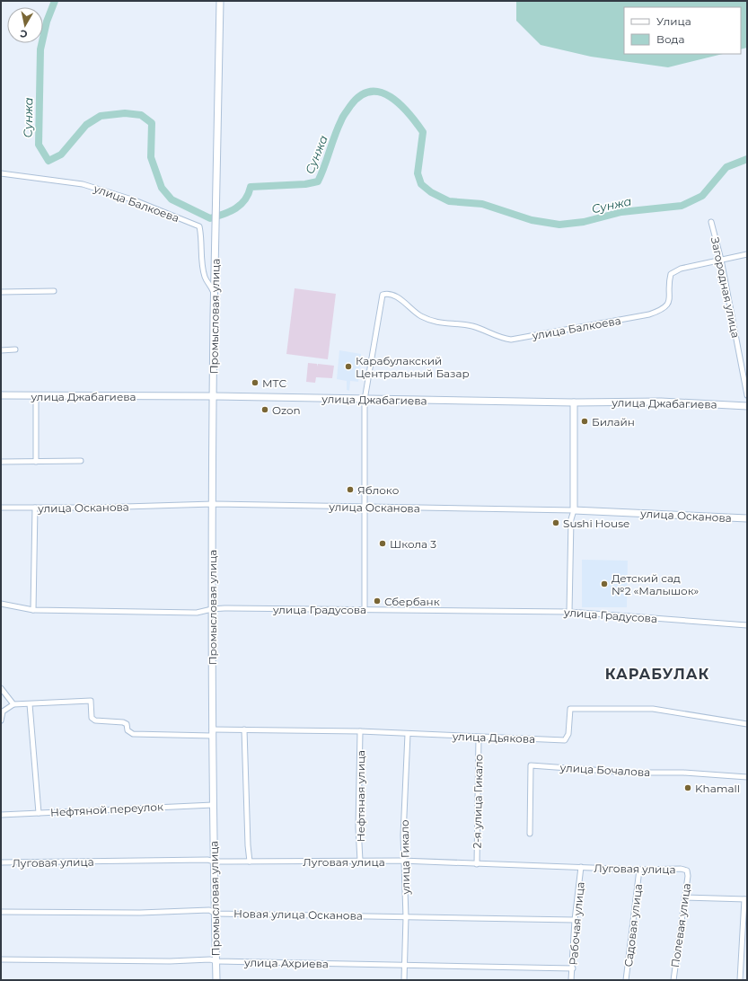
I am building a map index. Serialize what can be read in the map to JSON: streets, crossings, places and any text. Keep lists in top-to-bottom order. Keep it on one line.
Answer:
{"streets":{"main road":["Промысловая улица","улица Джабагиева","улица Осканова"],"street":["улица Балкоева","Загородная улица","улица Градусова","улица Дьякова","улица Бочалова","Нефтяная улица","2-я улица Гикало","Нефтяной переулок","улица Гикало","Луговая улица","Новая улица Осканова","Рабочая улица","Садовая улица","Полевая улица","улица Ахриева"]},"crossings":[["улица Балкоева","Загородная улица"],["улица Балкоева","Промысловая улица"],["улица Балкоева","улица Джабагиева"],["Промысловая улица","улица Джабагиева"],["Промысловая улица","улица Осканова"],["Промысловая улица","улица Градусова"],["Промысловая улица","улица Дьякова"],["Промысловая улица","Нефтяной переулок"],["Промысловая улица","Луговая улица"],["Промысловая улица","Новая улица Осканова"],["Промысловая улица","улица Ахриева"],["улица Дьякова","Нефтяная улица"],["улица Дьякова","2-я улица Гикало"],["улица Дьякова","улица Гикало"],["Нефтяная улица","Луговая улица"],["2-я улица Гикало","Луговая улица"],["улица Гикало","Луговая улица"],["улица Гикало","Новая улица Осканова"],["улица Гикало","улица Ахриева"],["Луговая улица","Рабочая улица"],["Луговая улица","Садовая улица"],["Луговая улица","Полевая улица"],["Новая улица Осканова","Рабочая улица"],["Рабочая улица","улица Ахриева"]],"districts":["КАРАБУЛАК"],"water":["Сунжа"],"places":["Карабулакский Центральный Базар","МТС","Ozon","Билайн","Яблоко","Sushi House","Школа 3","Детский сад №2 «Малышок»","Сбербанк","Khamall"],"legend":["Улица","Вода"],"north":"bottom"}
